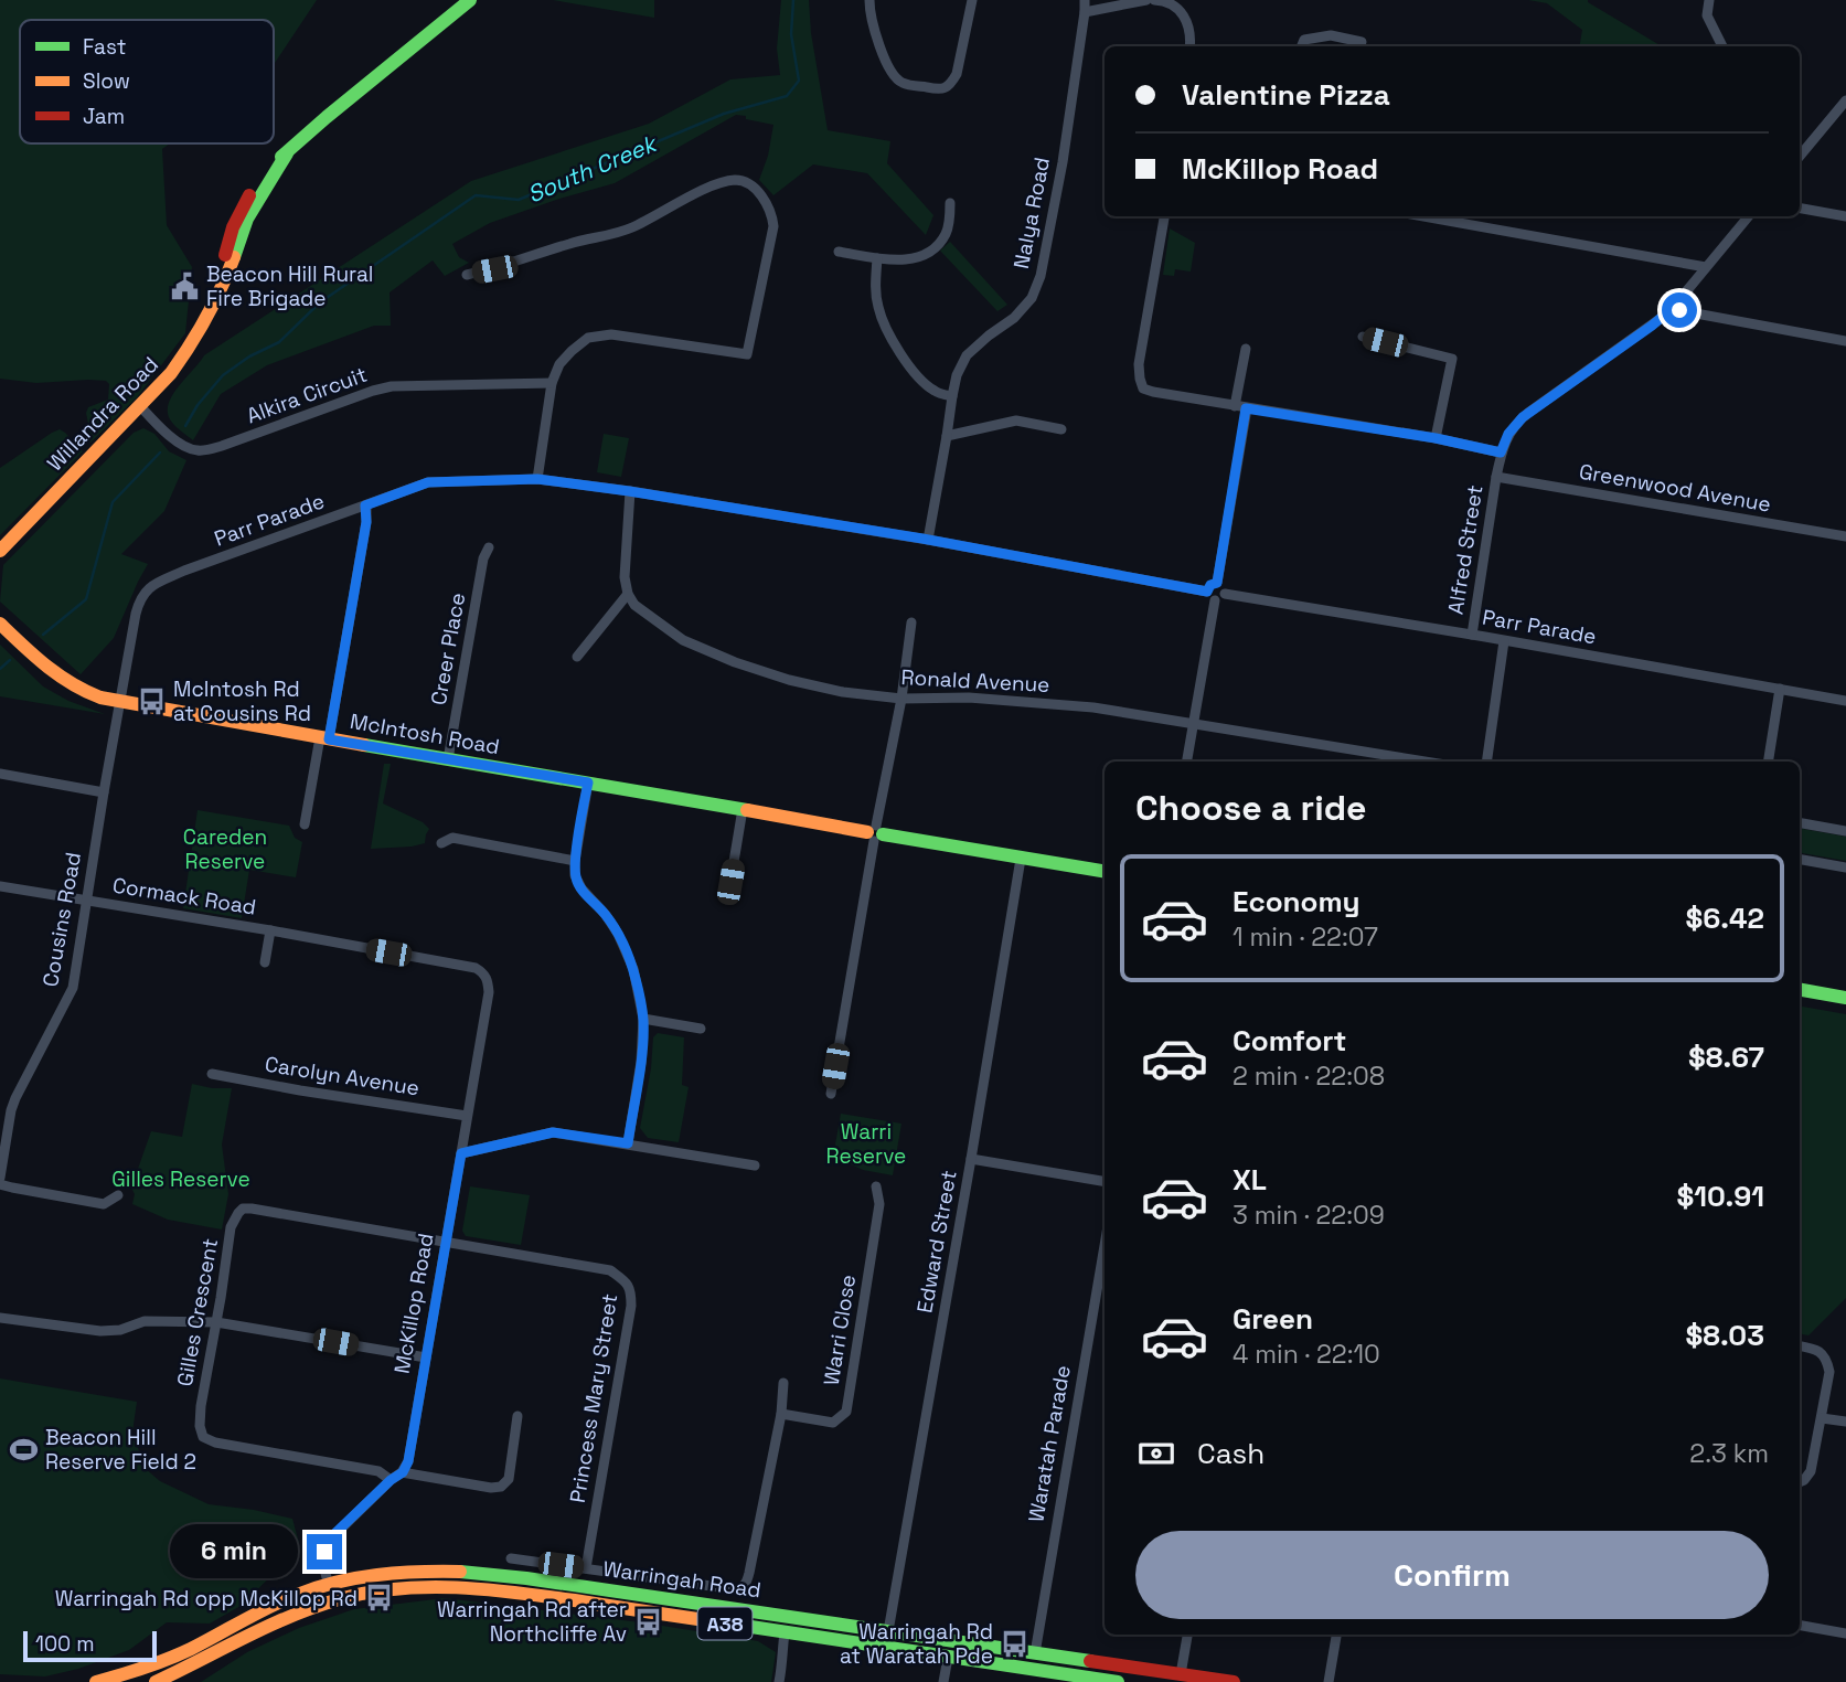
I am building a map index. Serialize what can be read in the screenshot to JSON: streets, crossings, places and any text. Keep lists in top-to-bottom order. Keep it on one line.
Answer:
{"streets":{"main road":["Willandra Road","McIntosh Road","Waratah Parade","Warringah Road","A38"],"street":["Nalya Road","Alkira Circuit","Greenwood Avenue","Parr Parade","Alfred Street","Creer Place","Ronald Avenue","Cormack Road","Cousins Road","Carolyn Avenue","Edward Street","McKillop Road","Gilles Crescent","Warri Close","Princess Mary Street"]},"crossings":[["Nalya Road","Parr Parade"],["Alkira Circuit","Willandra Road"],["Greenwood Avenue","Alfred Street"],["Parr Parade","Alfred Street"],["Parr Parade","McIntosh Road"],["Parr Parade","Cousins Road"],["Creer Place","McIntosh Road"],["McIntosh Road","Cousins Road"],["McIntosh Road","Edward Street"],["Cormack Road","Cousins Road"],["Cormack Road","McKillop Road"],["Carolyn Avenue","McKillop Road"],["Edward Street","Warringah Road"],["McKillop Road","Gilles Crescent"],["McKillop Road","Princess Mary Street"],["Gilles Crescent","Princess Mary Street"],["Warri Close","Warringah Road"],["Princess Mary Street","Warringah Road"],["Waratah Parade","Warringah Road"]],"water":["South Creek"],"parks":["Careden Reserve","Warri Reserve","Gilles Reserve"],"places":{"public building":["Beacon Hill Rural Fire Brigade"],"bus stop":["McIntosh Rd at Cousins Rd","Warringah Rd opp McKillop Rd","Warringah Rd after Northcliffe Av","Warringah Rd at Waratah Pde"],"sports":["Beacon Hill Reserve Field 2"]},"legend":["Fast","Slow","Jam"],"scale_bar":"100 m","page":{"banner":["Valentine Pizza","McKillop Road"],"heading":"Choose a ride","list":[{"name":"Economy","note":"1 min · 22:07","value":"$6.42"},{"name":"Comfort","note":"2 min · 22:08","value":"$8.67"},{"name":"XL","note":"3 min · 22:09","value":"$10.91"},{"name":"Green","note":"4 min · 22:10","value":"$8.03"}],"pay":["Cash","2.3 km"],"buttons":"Confirm","bubble":"6 min","scale":"100 m"}}
